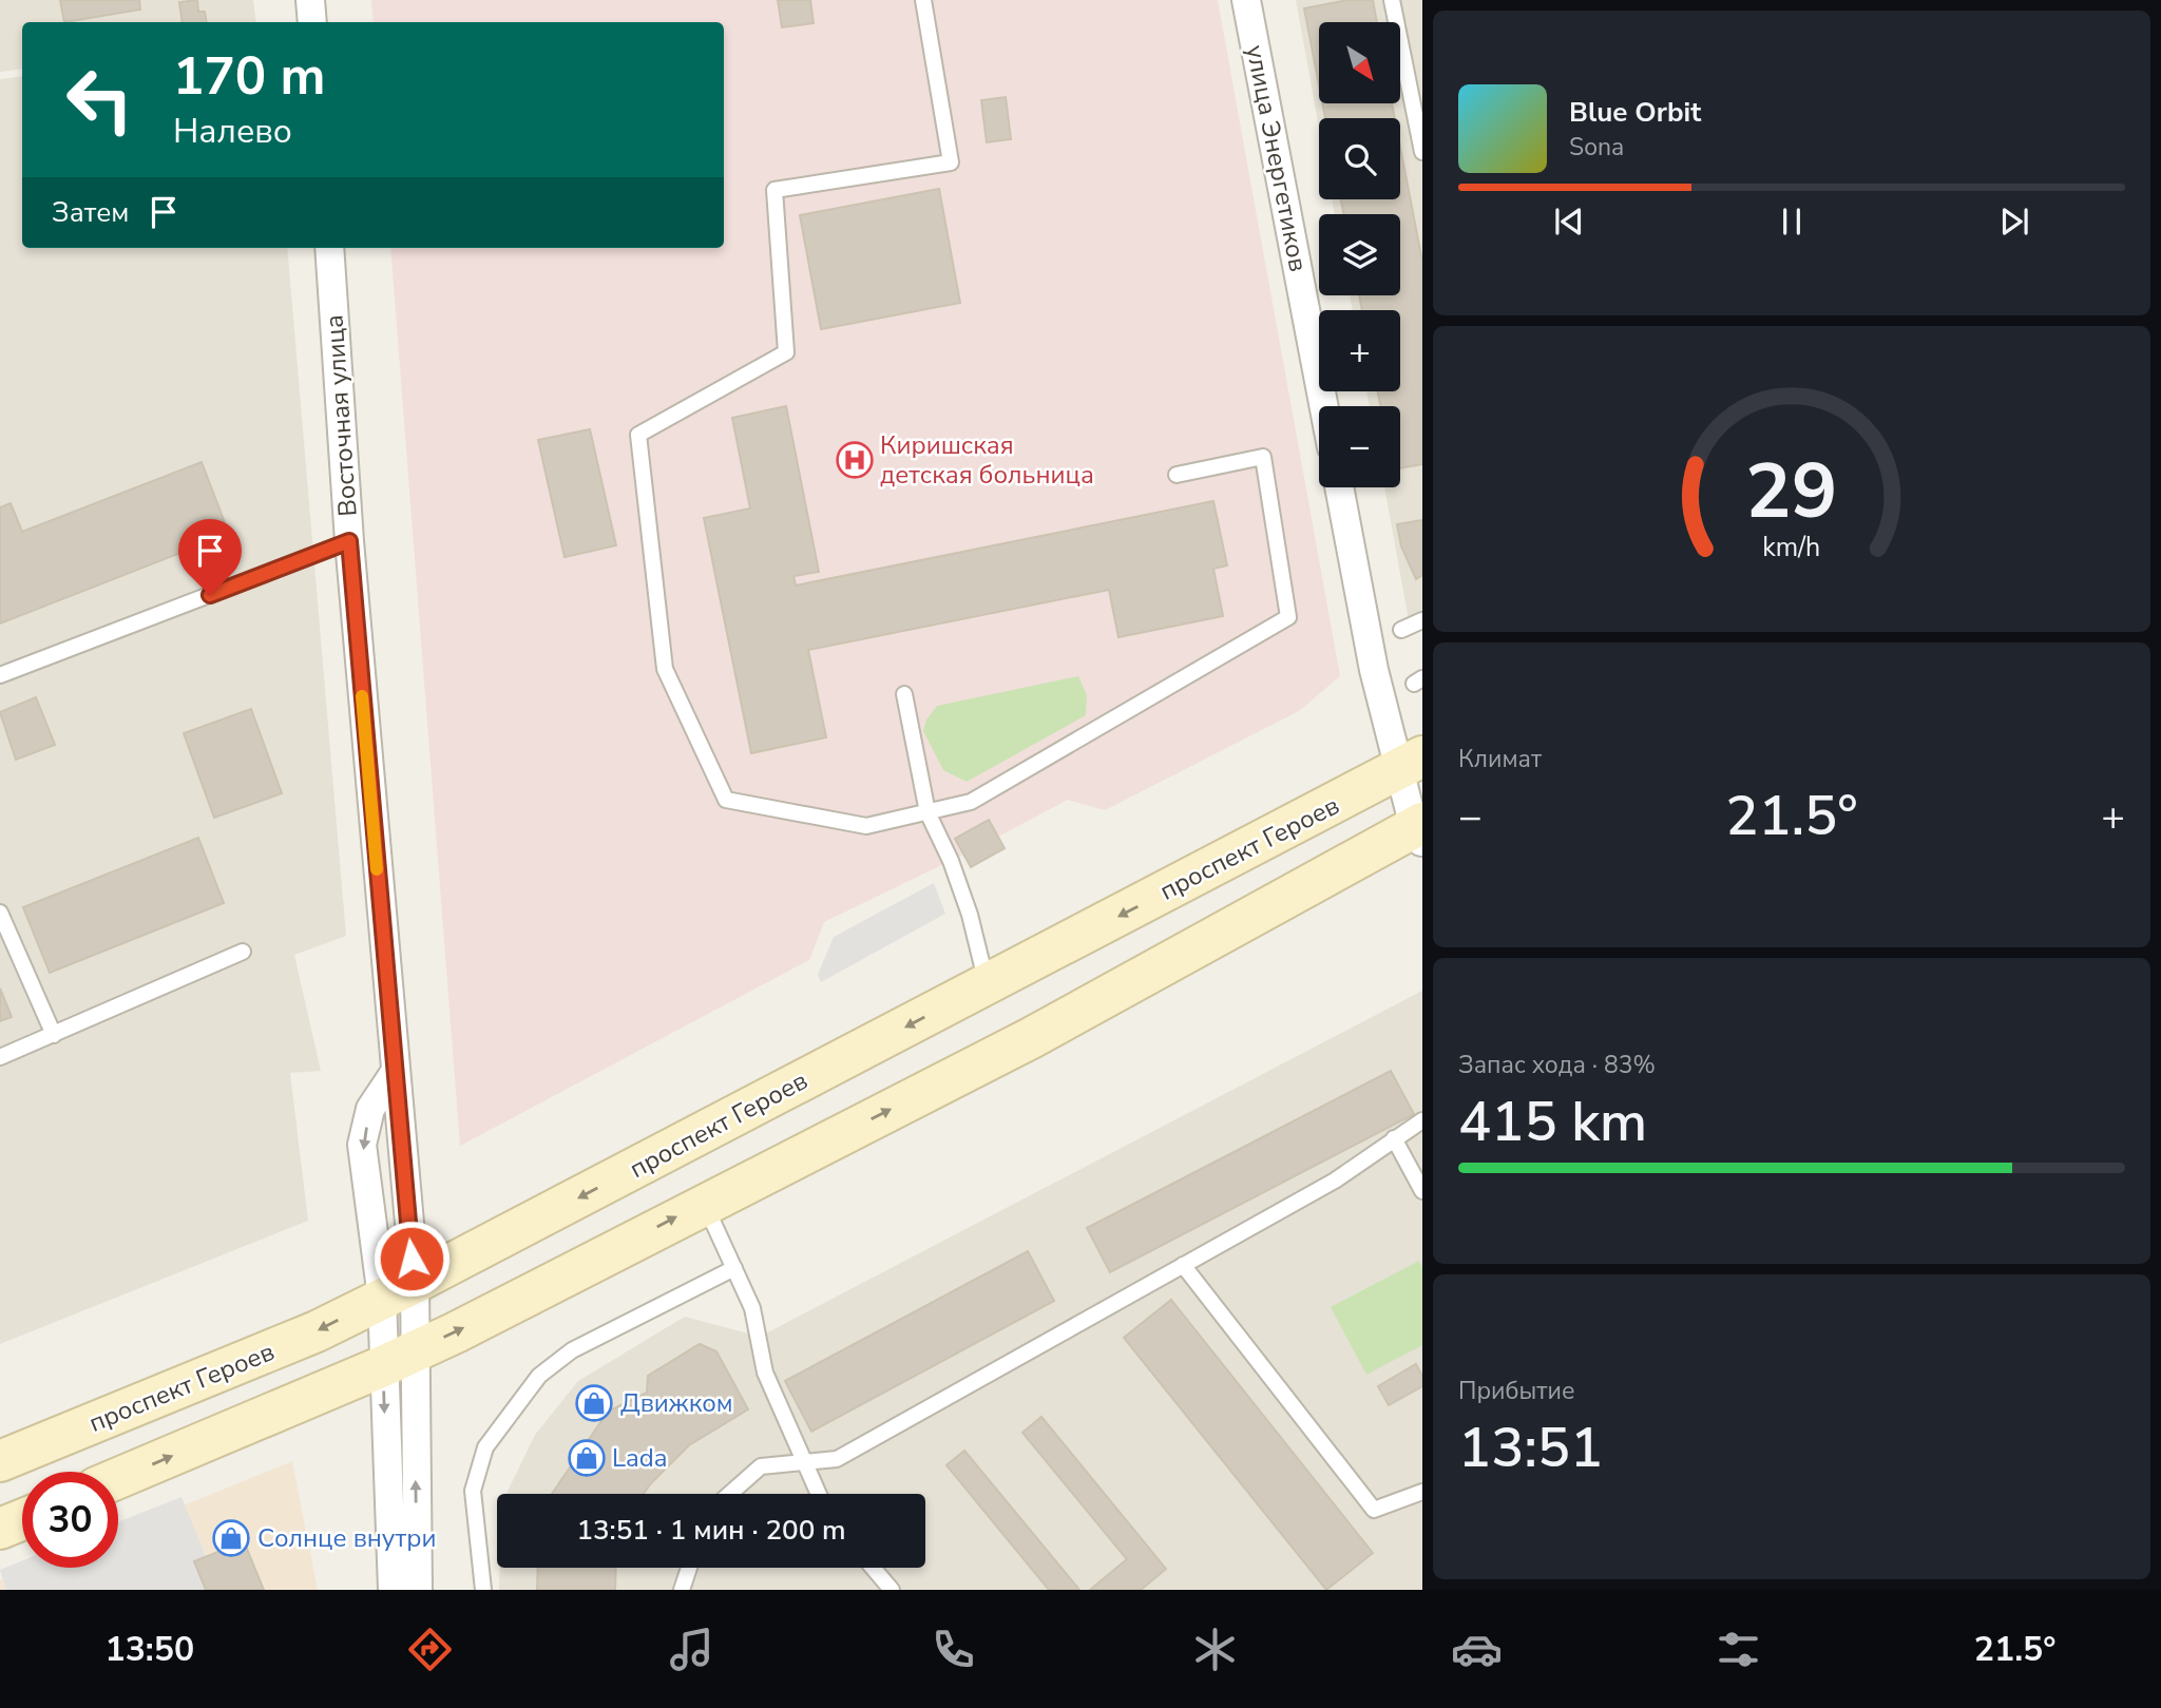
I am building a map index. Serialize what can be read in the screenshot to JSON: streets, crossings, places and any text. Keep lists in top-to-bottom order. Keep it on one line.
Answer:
{"streets":{"main road":["проспект Героев"],"street":["улица Энергетиков","Восточная улица"]},"crossings":[["Восточная улица","проспект Героев"]],"places":{"hospital":["Киришская детская больница"],"shop":["Движком","Lada","Солнце внутри"]},"north":"bottom right","page":{"map_buttons":["+","−"],"turn":["170 m","Налево"],"song":["Blue Orbit","Sona"],"then":"Затем","tile":["Климат",["Запас хода · 83%","415 km"],["Прибытие","13:51"]],"heat":["−","21.5°","+"],"limit":"30","trip":"13:51 · 1 мин · 200 m","tabs":["13:50","21.5°"],"gauge":["29","km/h"]}}
